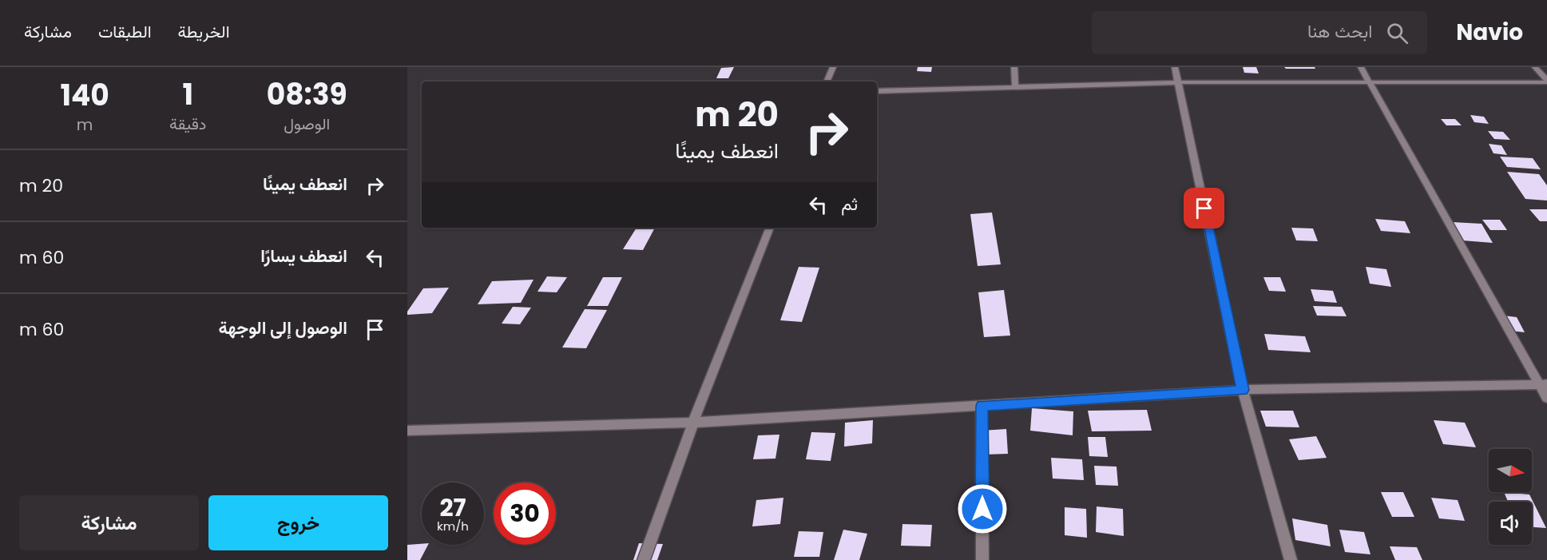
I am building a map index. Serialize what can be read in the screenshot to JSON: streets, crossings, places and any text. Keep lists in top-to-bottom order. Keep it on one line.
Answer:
{"north":"right","page":{"header":"Navio","search":"ابحث هنا","nav":["الخريطة","الطبقات","مشاركة"],"eta":["08:39","الوصول","1","دقيقة","140","m"],"turn":["20 m","انعطف يمينًا"],"list":[{"name":"انعطف يمينًا","value":"20 m"},{"name":"انعطف يسارًا","value":"60 m"},{"name":"الوصول إلى الوجهة","value":"60 m"}],"then":"ثم","speed":"27 km/h","limit":"30","buttons":["خروج","مشاركة"]}}
